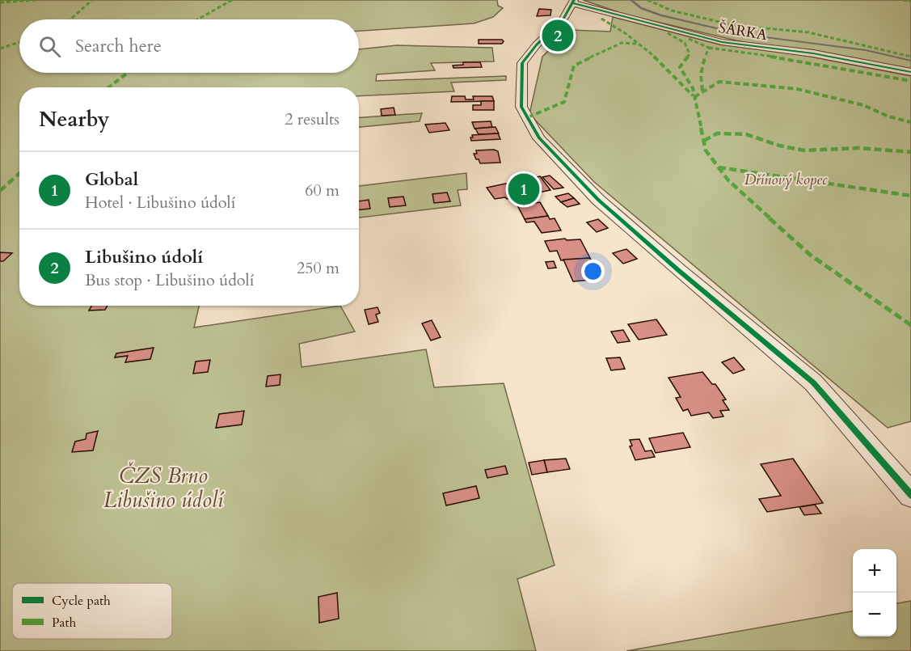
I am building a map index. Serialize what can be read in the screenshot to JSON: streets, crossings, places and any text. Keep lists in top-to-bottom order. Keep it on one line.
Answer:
{"streets":{"street":["ŠÁRKA"]},"parks":["Dřínový kopec","ČZS Brno Libušino údolí"],"legend":["Cycle path","Path"],"page":{"pins":["2","1"],"search":"Search here","heading":["Nearby","2 results"],"list":[{"mark":"1","name":"Global","note":"Hotel · Libušino údolí","value":"60 m"},{"mark":"2","name":"Libušino údolí","note":"Bus stop · Libušino údolí","value":"250 m"}],"map_buttons":["+","−"]}}
